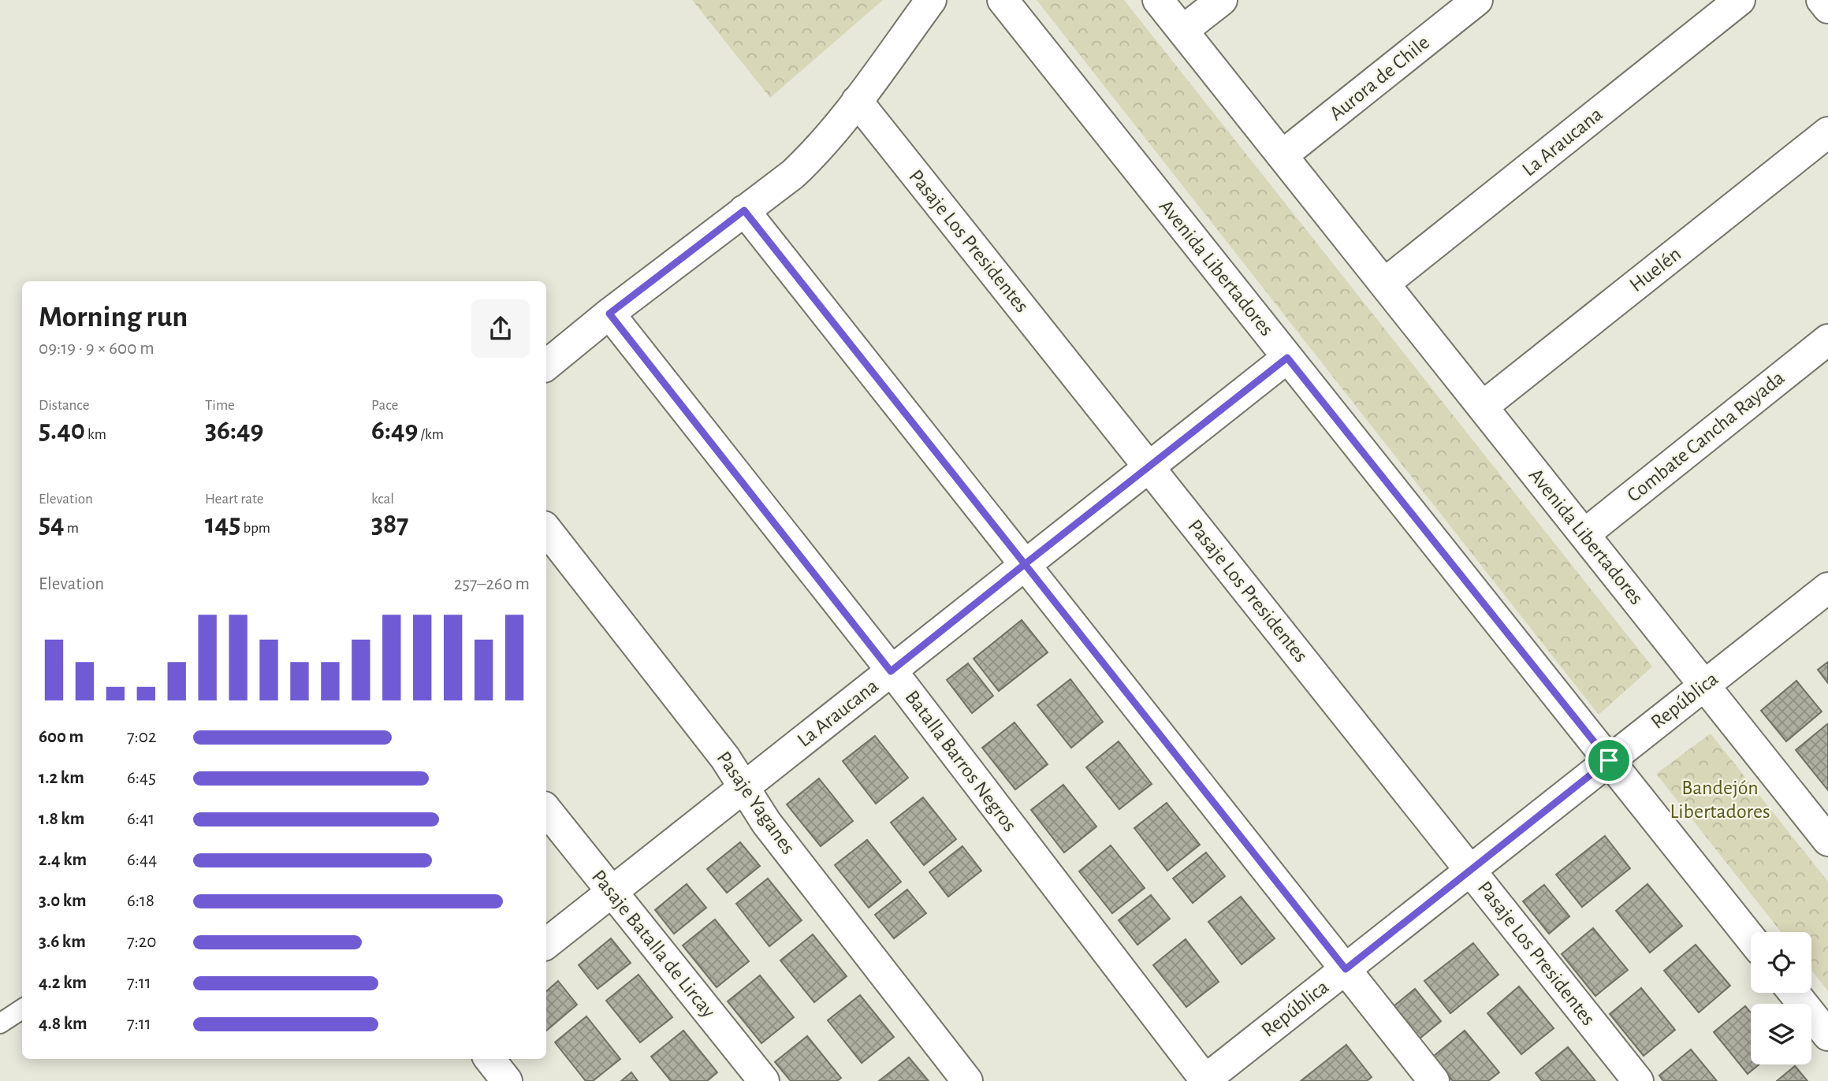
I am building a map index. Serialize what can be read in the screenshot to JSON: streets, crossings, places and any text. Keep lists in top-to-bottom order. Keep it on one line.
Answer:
{"streets":{"street":["Aurora de Chile","La Araucana","Pasaje Los Presidentes","Avenida Libertadores","Huelén","Combate Cancha Rayada","República","Batalla Barros Negros","Pasaje Yaganes","Pasaje Batalla de Lircay"]},"crossings":[["Aurora de Chile","Avenida Libertadores"],["La Araucana","Pasaje Los Presidentes"],["La Araucana","Avenida Libertadores"],["La Araucana","Batalla Barros Negros"],["La Araucana","Pasaje Yaganes"],["La Araucana","Pasaje Batalla de Lircay"],["Pasaje Los Presidentes","República"],["Avenida Libertadores","Huelén"],["Avenida Libertadores","Combate Cancha Rayada"],["Avenida Libertadores","República"],["República","Batalla Barros Negros"]],"parks":["Bandejón Libertadores"],"page":{"heading":["Morning run","09:19 · 9 × 600 m"],"stats":[["Distance","5.40 km"],["Time","36:49"],["Pace","6:49 /km"],["Elevation","54 m"],["Heart rate","145 bpm"],["kcal","387"]],"chart":["Elevation","257–260 m"],"list":[{"name":"600 m","note":"7:02"},{"name":"1.2 km","note":"6:45"},{"name":"1.8 km","note":"6:41"},{"name":"2.4 km","note":"6:44"},{"name":"3.0 km","note":"6:18"},{"name":"3.6 km","note":"7:20"},{"name":"4.2 km","note":"7:11"},{"name":"4.8 km","note":"7:11"}]}}
